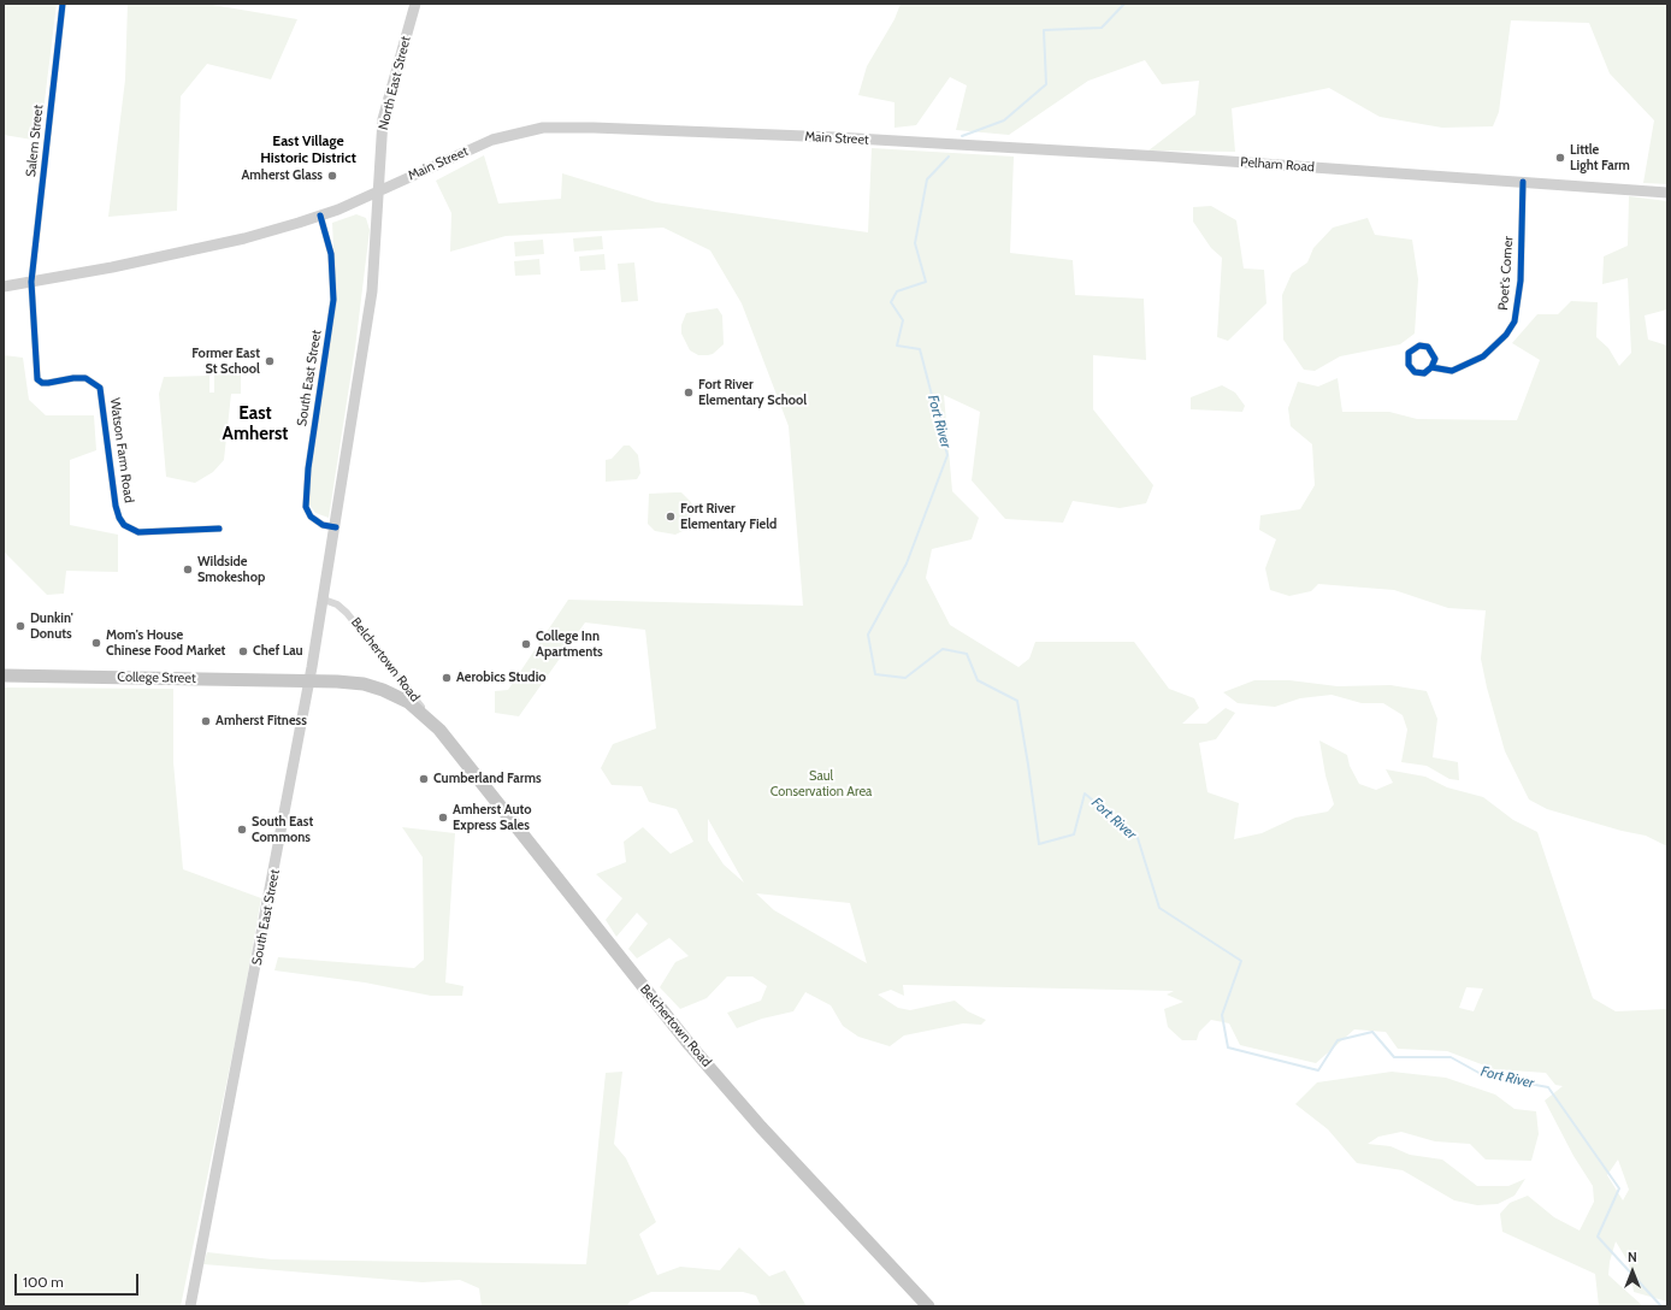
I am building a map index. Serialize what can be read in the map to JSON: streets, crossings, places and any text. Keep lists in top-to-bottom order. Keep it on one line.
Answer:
{"streets":{"highway":["Belchertown Road","College Street"],"main road":["North East Street","Main Street","Pelham Road","South East Street"],"street":["Salem Street","Poet's Corner","Watson Farm Road"]},"crossings":[["North East Street","Main Street"],["North East Street","South East Street"],["Main Street","Salem Street"],["Main Street","Pelham Road"],["Main Street","South East Street"],["Main Street","Watson Farm Road"],["Salem Street","Watson Farm Road"],["Pelham Road","Poet's Corner"],["South East Street","Belchertown Road"],["South East Street","College Street"],["Belchertown Road","College Street"]],"districts":["East Village Historic District","East Amherst"],"water":["Fort River"],"parks":["Saul Conservation Area"],"places":["Little Light Farm","Amherst Glass","Former East St School","Fort River Elementary School","Fort River Elementary Field","Wildside Smokeshop","Dunkin' Donuts","Mom's House Chinese Food Market","College Inn Apartments","Chef Lau","Aerobics Studio","Amherst Fitness","Cumberland Farms","Amherst Auto Express Sales","South East Commons"],"scale_bar":"100 m","north":"top"}
